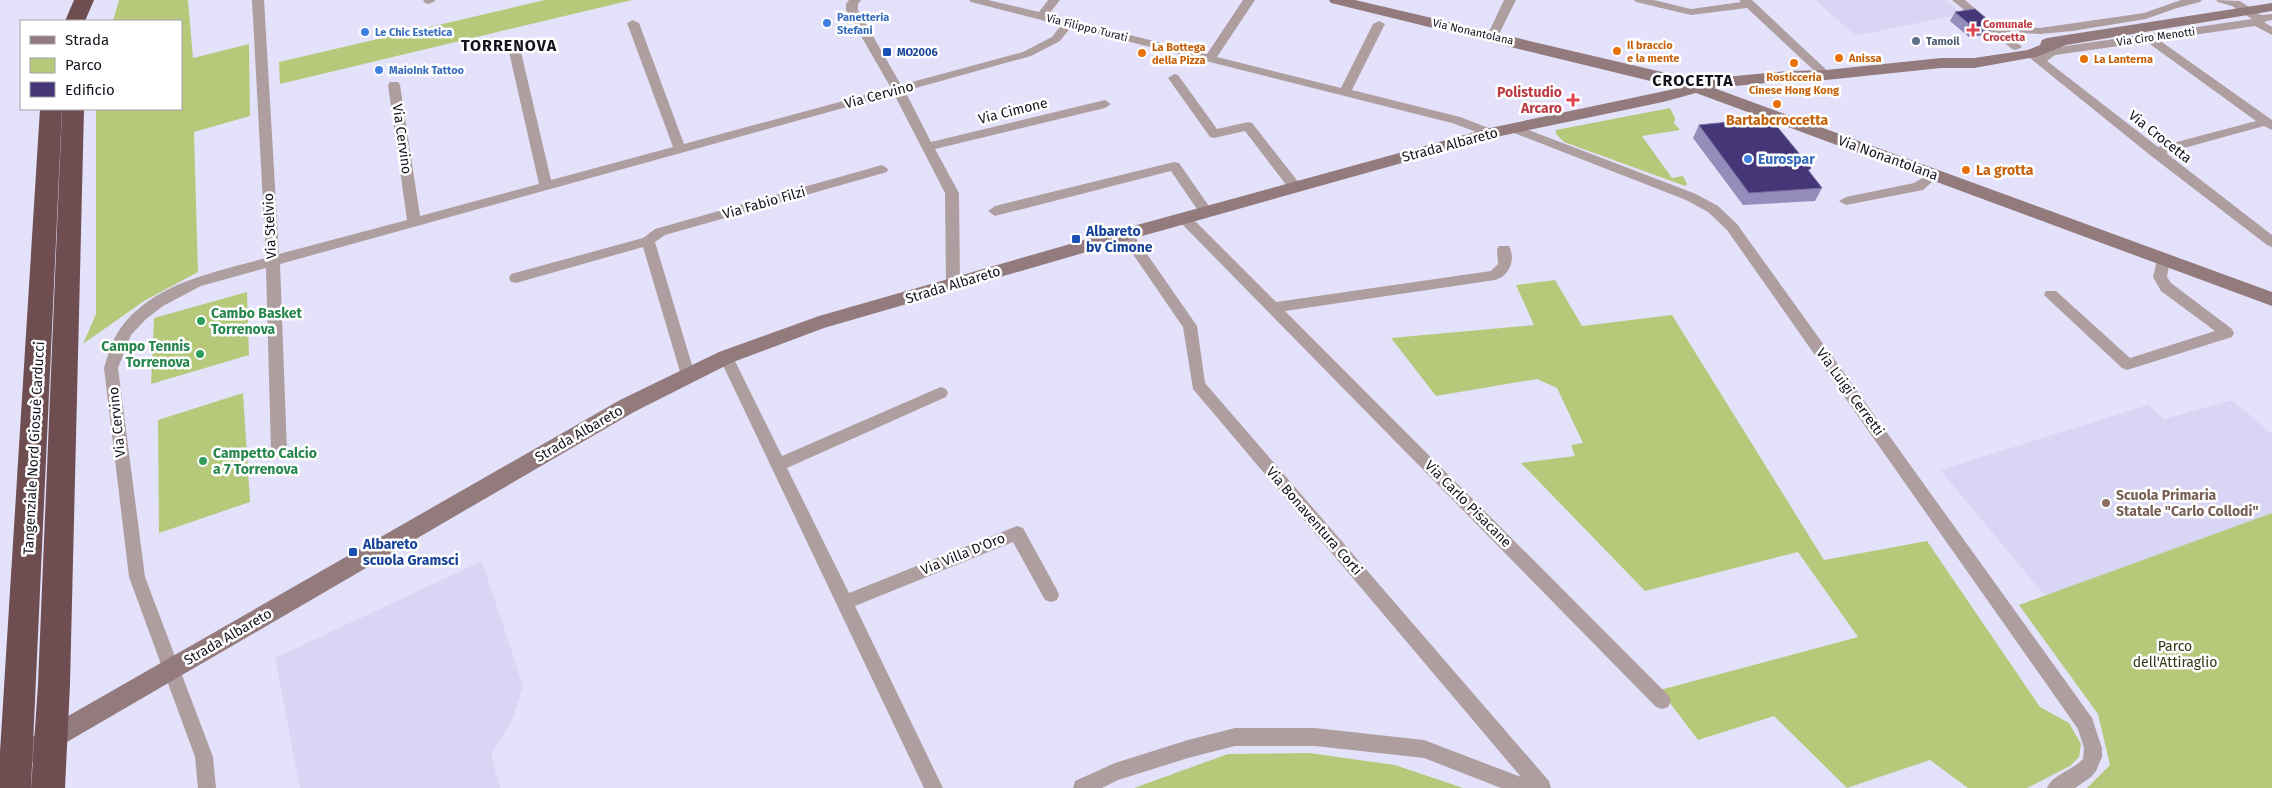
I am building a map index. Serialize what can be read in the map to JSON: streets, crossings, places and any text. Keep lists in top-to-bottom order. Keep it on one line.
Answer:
{"streets":{"highway":["Tangenziale Nord Giosuè Carducci"],"street":["Via Filippo Turati","Via Nonantolana","Via Ciro Menotti","Via Cervino","Via Cimone","Via Crocetta","Strada Albareto","Via Fabio Filzi","Via Stelvio","Via Luigi Cerretti","Via Carlo Pisacane","Via Bonaventura Corti","Via Villa D'Oro"]},"crossings":[["Via Filippo Turati","Via Cervino"],["Via Filippo Turati","Strada Albareto"],["Via Nonantolana","Via Ciro Menotti"],["Via Nonantolana","Strada Albareto"],["Via Ciro Menotti","Via Crocetta"],["Via Ciro Menotti","Strada Albareto"],["Via Cervino","Strada Albareto"],["Via Cervino","Via Stelvio"],["Strada Albareto","Via Luigi Cerretti"],["Strada Albareto","Via Carlo Pisacane"],["Strada Albareto","Via Bonaventura Corti"]],"districts":["TORRENOVA","CROCETTA"],"parks":["Parco dell'Attiraglio"],"places":{"other":["Panetteria Stefani","Le Chic Estetica","Tamoil","Il braccio e la mente","La Bottega della Pizza","Anissa","La Lanterna","Rosticceria Cinese Hong Kong","MaioInk Tattoo","Bartabcroccetta","Eurospar","La grotta","Cambo Basket Torrenova","Campo Tennis Torrenova","Campetto Calcio a 7 Torrenova","Scuola Primaria Statale \"Carlo Collodi\""],"health":["Comunale Crocetta","Polistudio Arcaro"],"transit":["MO2006","Albareto bv Cimone","Albareto scuola Gramsci"]},"legend":["Strada","Parco","Edificio"]}
